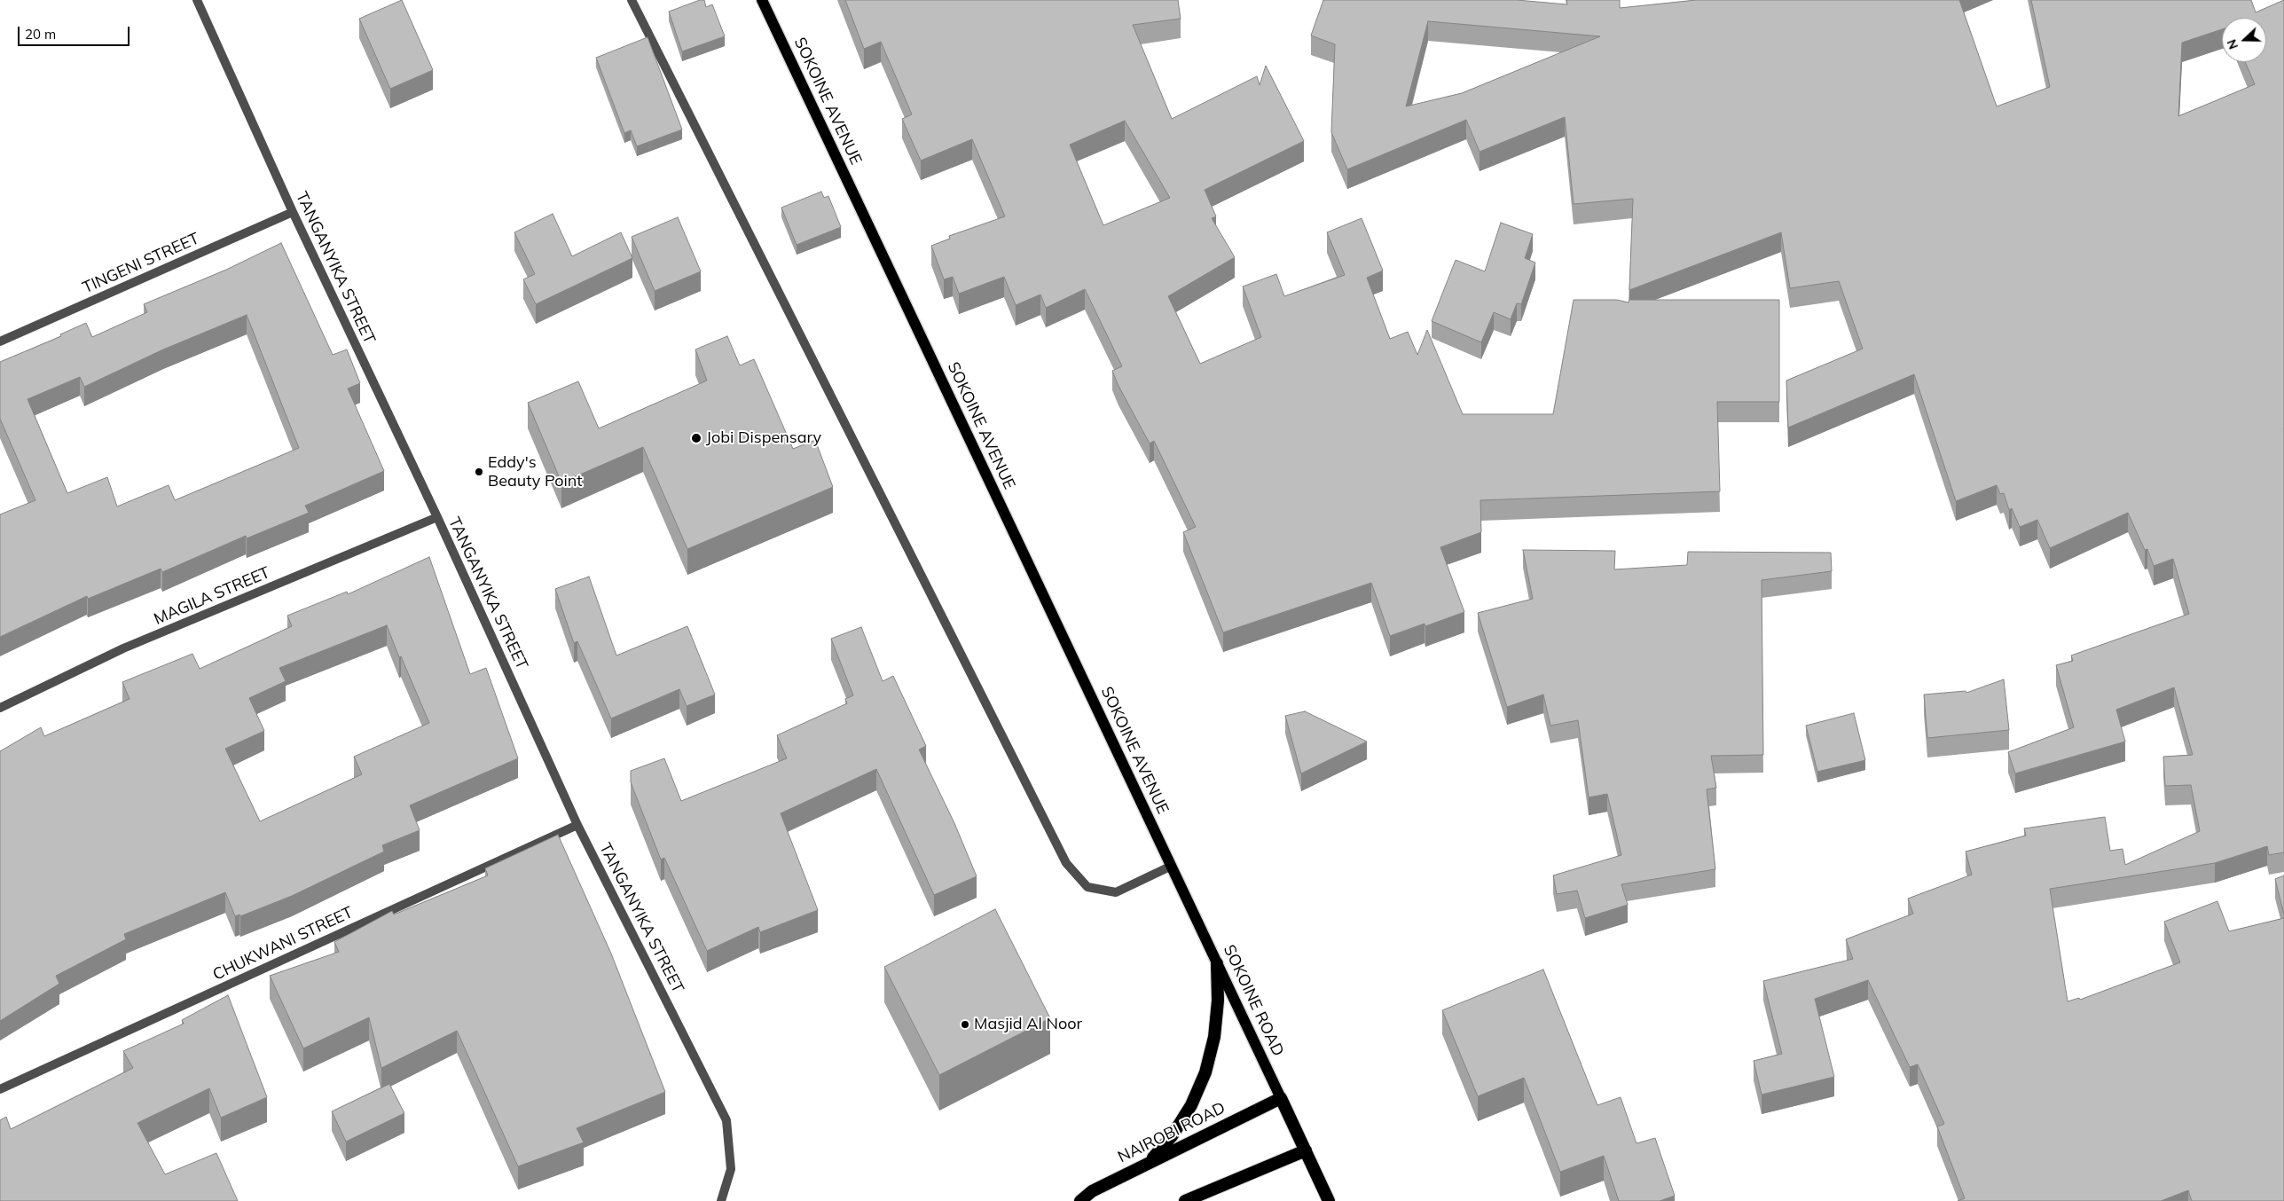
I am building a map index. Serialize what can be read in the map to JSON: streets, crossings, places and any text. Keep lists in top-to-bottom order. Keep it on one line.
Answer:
{"streets":{"highway":["SOKOINE ROAD","NAIROBI ROAD"],"main road":["SOKOINE AVENUE"],"street":["TINGENI STREET","TANGANYIKA STREET","MAGILA STREET","CHUKWANI STREET"]},"crossings":[["SOKOINE AVENUE","SOKOINE ROAD"],["TINGENI STREET","TANGANYIKA STREET"],["TANGANYIKA STREET","MAGILA STREET"],["TANGANYIKA STREET","CHUKWANI STREET"],["SOKOINE ROAD","NAIROBI ROAD"]],"places":["Jobi Dispensary","Eddy's Beauty Point","Masjid Al Noor"],"scale_bar":"20 m","north":"left"}
